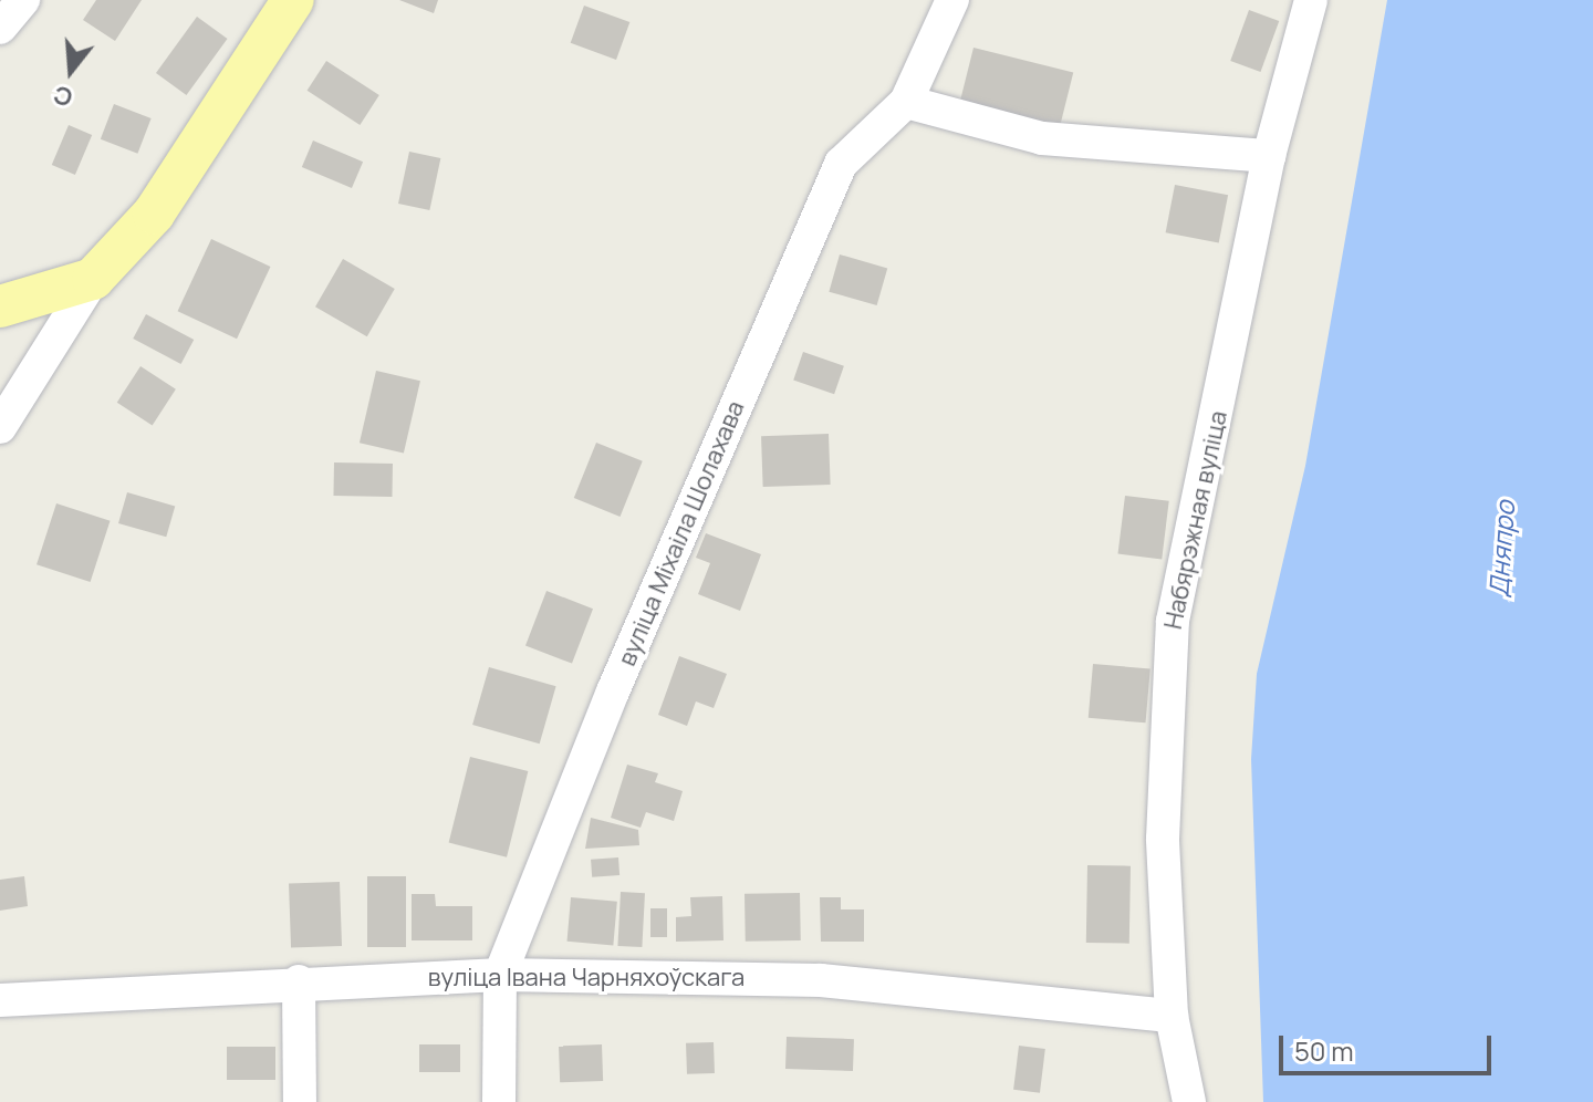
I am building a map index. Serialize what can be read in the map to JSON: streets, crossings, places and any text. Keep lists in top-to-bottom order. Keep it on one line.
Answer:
{"streets":{"street":["Набярэжная вуліца","вуліца Міхаіла Шолахава","вуліца Івана Чарняхоўскага"]},"crossings":[["Набярэжная вуліца","вуліца Івана Чарняхоўскага"],["вуліца Міхаіла Шолахава","вуліца Івана Чарняхоўскага"]],"water":["Дняпро"],"scale_bar":"50 m","north":"bottom"}
